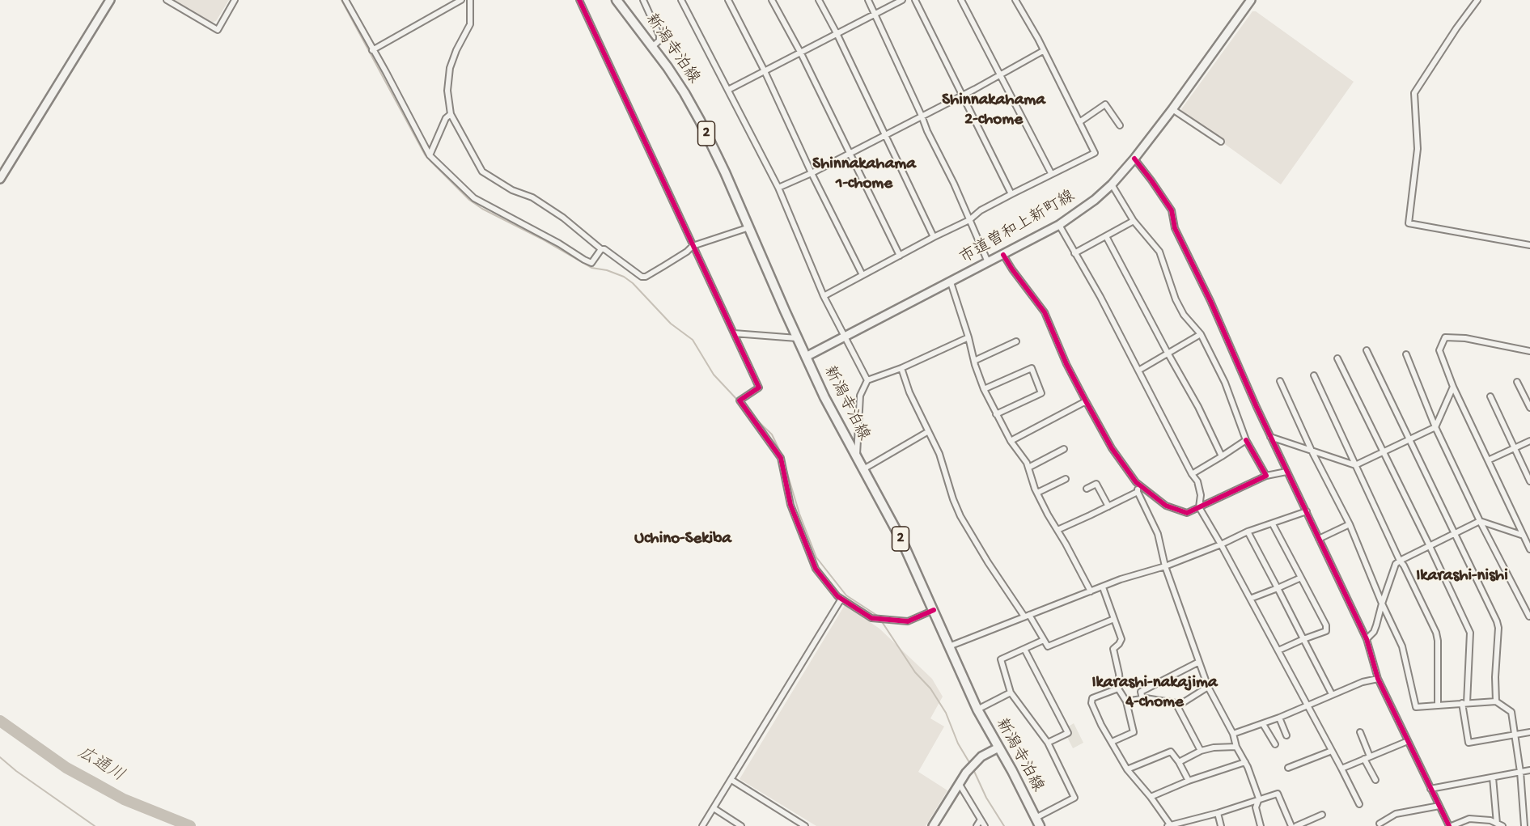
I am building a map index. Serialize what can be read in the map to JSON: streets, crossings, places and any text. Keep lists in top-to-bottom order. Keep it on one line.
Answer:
{"streets":{"main road":["新潟寺泊線","2"],"street":["市道曽和上新町線"]},"crossings":[["新潟寺泊線","市道曽和上新町線"]],"districts":["Shinnakahama 2-chome","Shinnakahama 1-chome","Uchino-Sekiba","Ikarashi-nishi","Ikarashi-nakajima 4-chome"],"water":["広通川"]}
